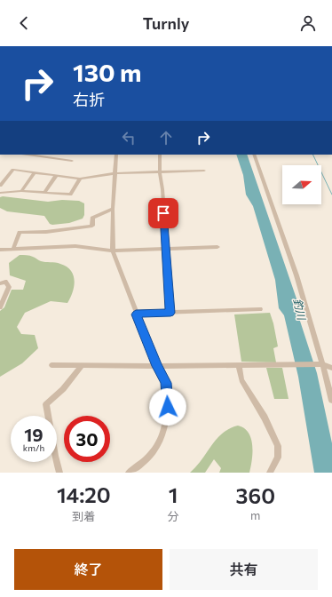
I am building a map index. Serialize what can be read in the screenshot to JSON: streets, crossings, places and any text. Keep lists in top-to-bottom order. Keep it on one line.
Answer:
{"water":["釣川"],"north":"right","page":{"header":"Turnly","turn":["130 m","右折"],"speed":"19 km/h","limit":"30","eta":["14:20","到着","1","分","360","m"],"buttons":["終了","共有"]}}
